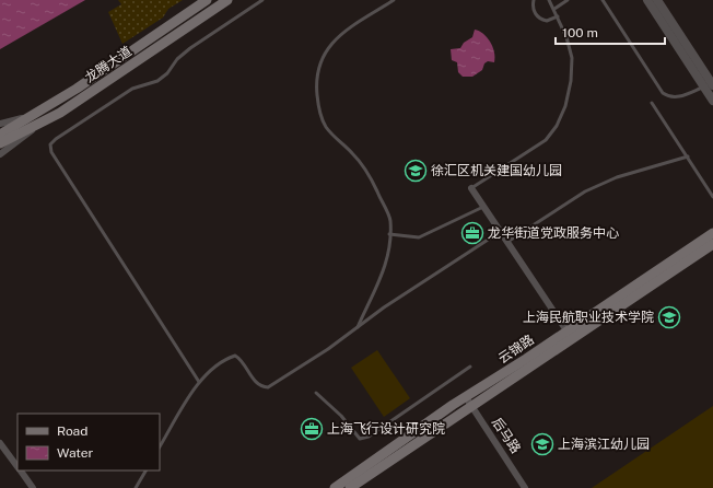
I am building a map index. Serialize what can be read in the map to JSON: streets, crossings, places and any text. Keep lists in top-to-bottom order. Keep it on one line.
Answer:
{"streets":{"main road":["龙腾大道","云锦路"],"street":["后马路"]},"crossings":[["云锦路","后马路"]],"places":{"school or university":["徐汇区机关建国幼儿园","上海民航职业技术学院","上海滨江幼儿园"],"office":["龙华街道党政服务中心","上海飞行设计研究院"]},"legend":["Road","Water"],"scale_bar":"100 m"}
